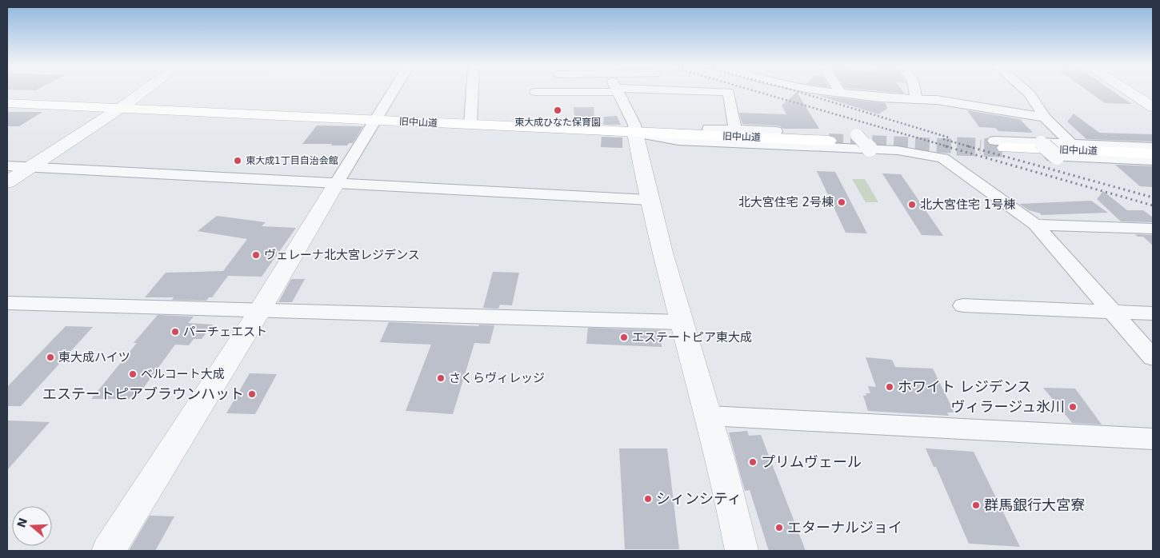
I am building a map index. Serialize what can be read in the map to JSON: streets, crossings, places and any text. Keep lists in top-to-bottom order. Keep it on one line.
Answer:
{"streets":{"main road":["旧中山道"]},"places":["東大成ひなた保育園","東大成1丁目自治会館","北大宮住宅 2号棟","北大宮住宅 1号棟","ヴェレーナ北大宮レジデンス","パーチェエスト","エステートピア東大成","東大成ハイツ","ベルコート大成","さくらヴィレッジ","ホワイト レジデンス","エステートピアブラウンハット","ヴィラージュ氷川","プリムヴェール","シィンシティ","群馬銀行大宮寮","エターナルジョイ"],"north":"left"}
